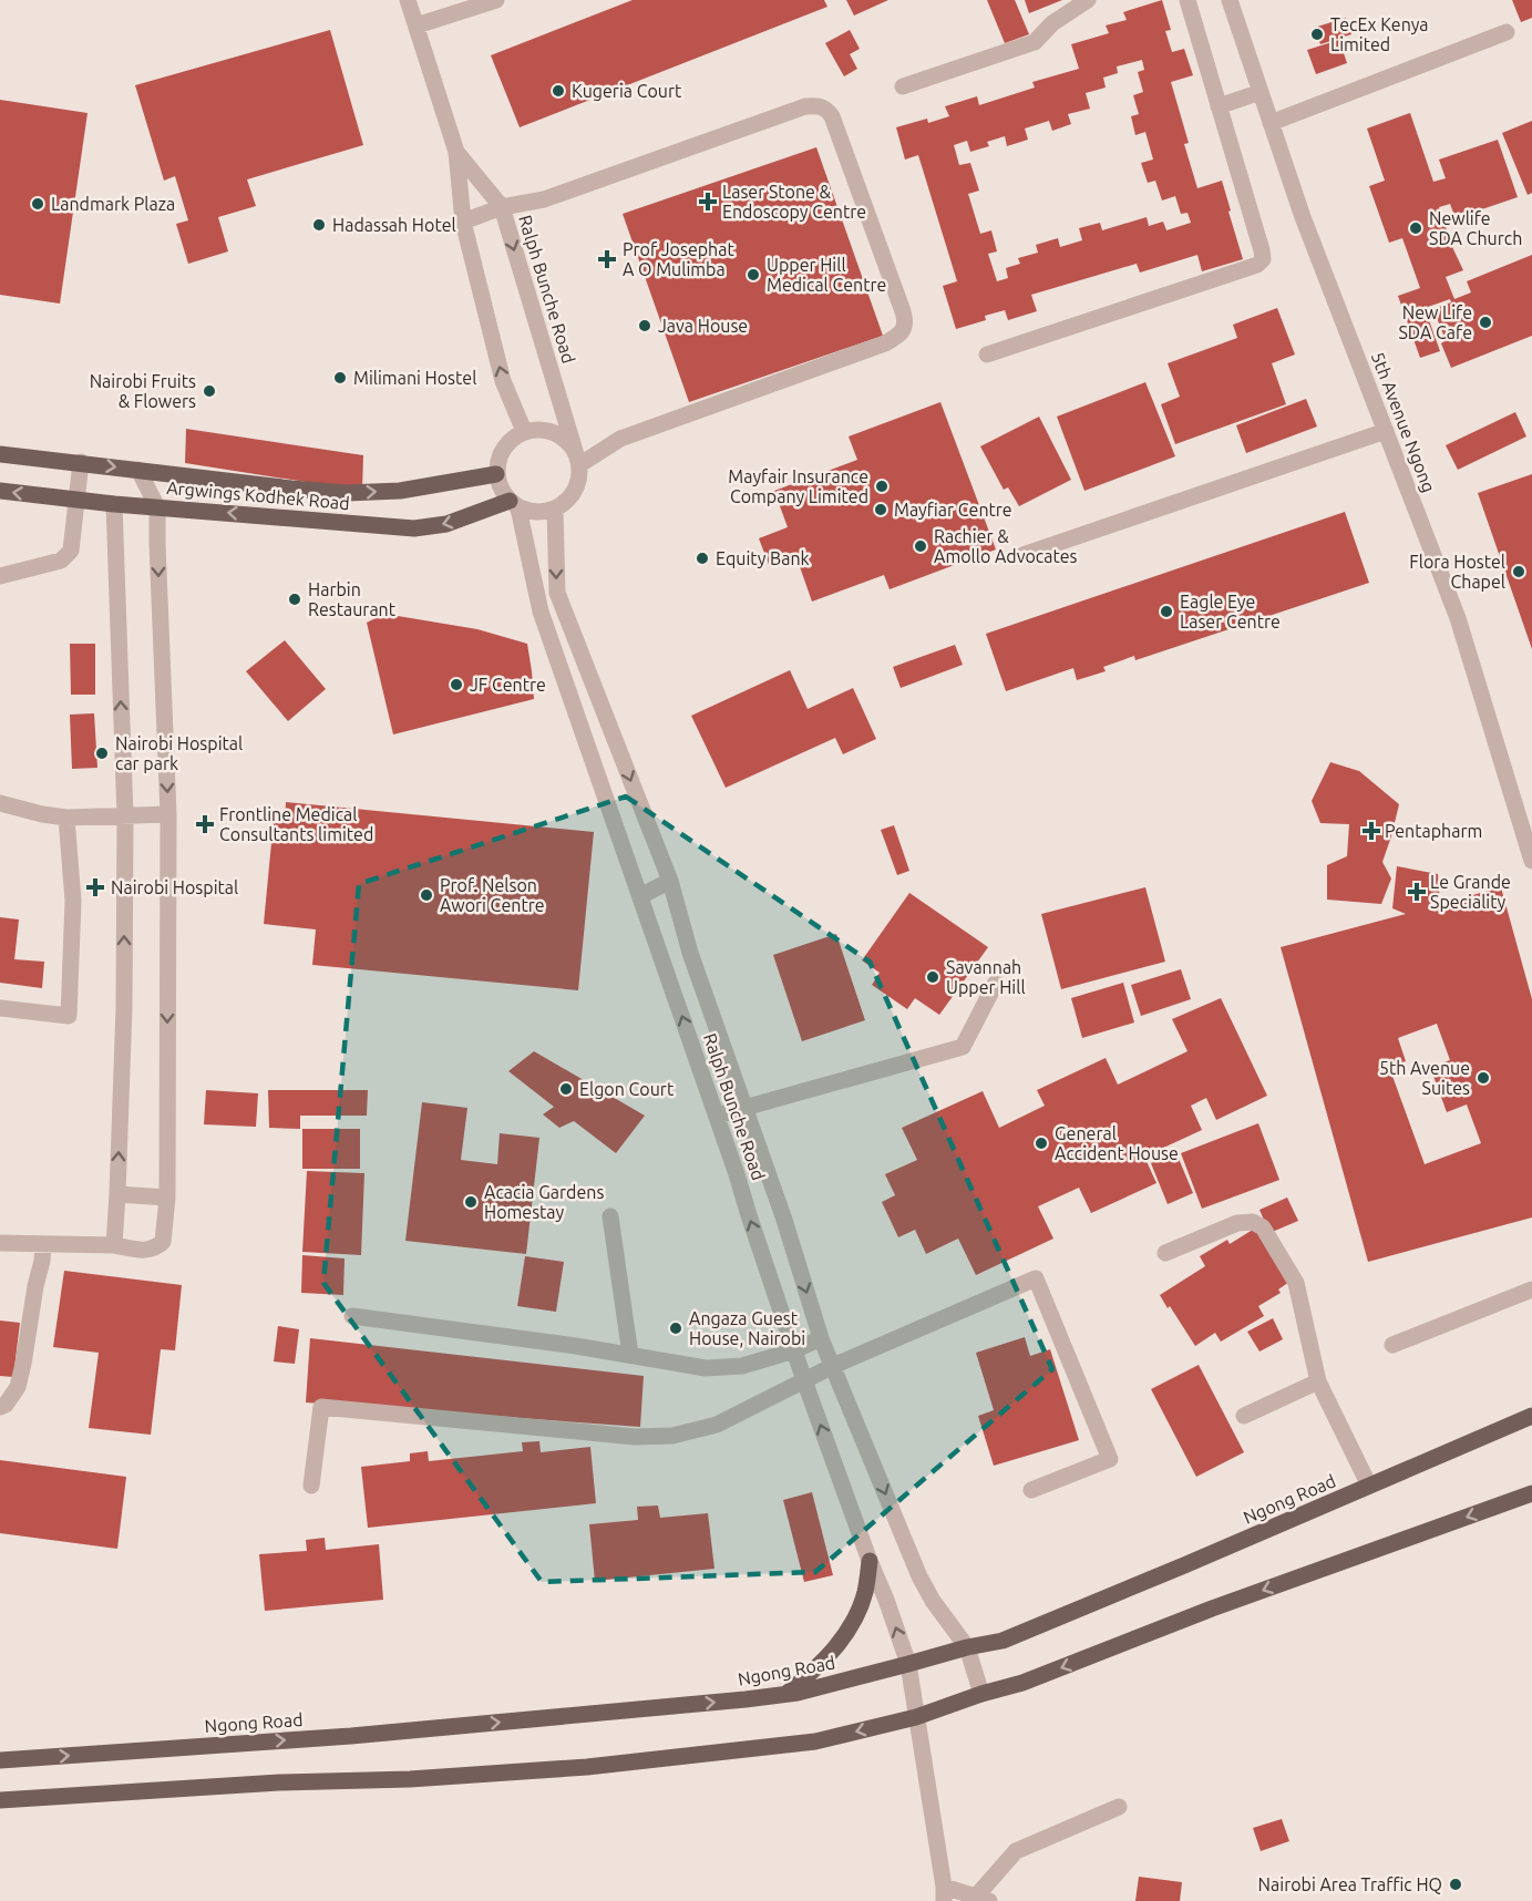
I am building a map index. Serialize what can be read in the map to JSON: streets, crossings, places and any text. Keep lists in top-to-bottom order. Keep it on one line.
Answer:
{"streets":{"main road":["Argwings Kodhek Road","Ngong Road"],"street":["Ralph Bunche Road","5th Avenue Ngong"]},"crossings":[["Ralph Bunche Road","Argwings Kodhek Road"],["Ralph Bunche Road","Ngong Road"]],"places":{"other":["TecEx Kenya Limited","Kugeria Court","Landmark Plaza","Hadassah Hotel","Newlife SDA Church","Upper Hill Medical Centre","New Life SDA Cafe","Java House","Milimani Hostel","Nairobi Fruits & Flowers","Mayfair Insurance Company Limited","Mayfiar Centre","Rachier & Amollo Advocates","Equity Bank","Flora Hostel Chapel","Harbin Restaurant","Eagle Eye Laser Centre","JF Centre","Nairobi Hospital car park","Prof. Nelson Awori Centre","Savannah Upper Hill","5th Avenue Suites","Elgon Court","General Accident House","Acacia Gardens Homestay","Angaza Guest House, Nairobi","Nairobi Area Traffic HQ"],"health":["Laser Stone & Endoscopy Centre","Prof Josephat A O Mulimba","Frontline Medical Consultants limited","Pentapharm","Nairobi Hospital","Le Grande Speciality"]}}
